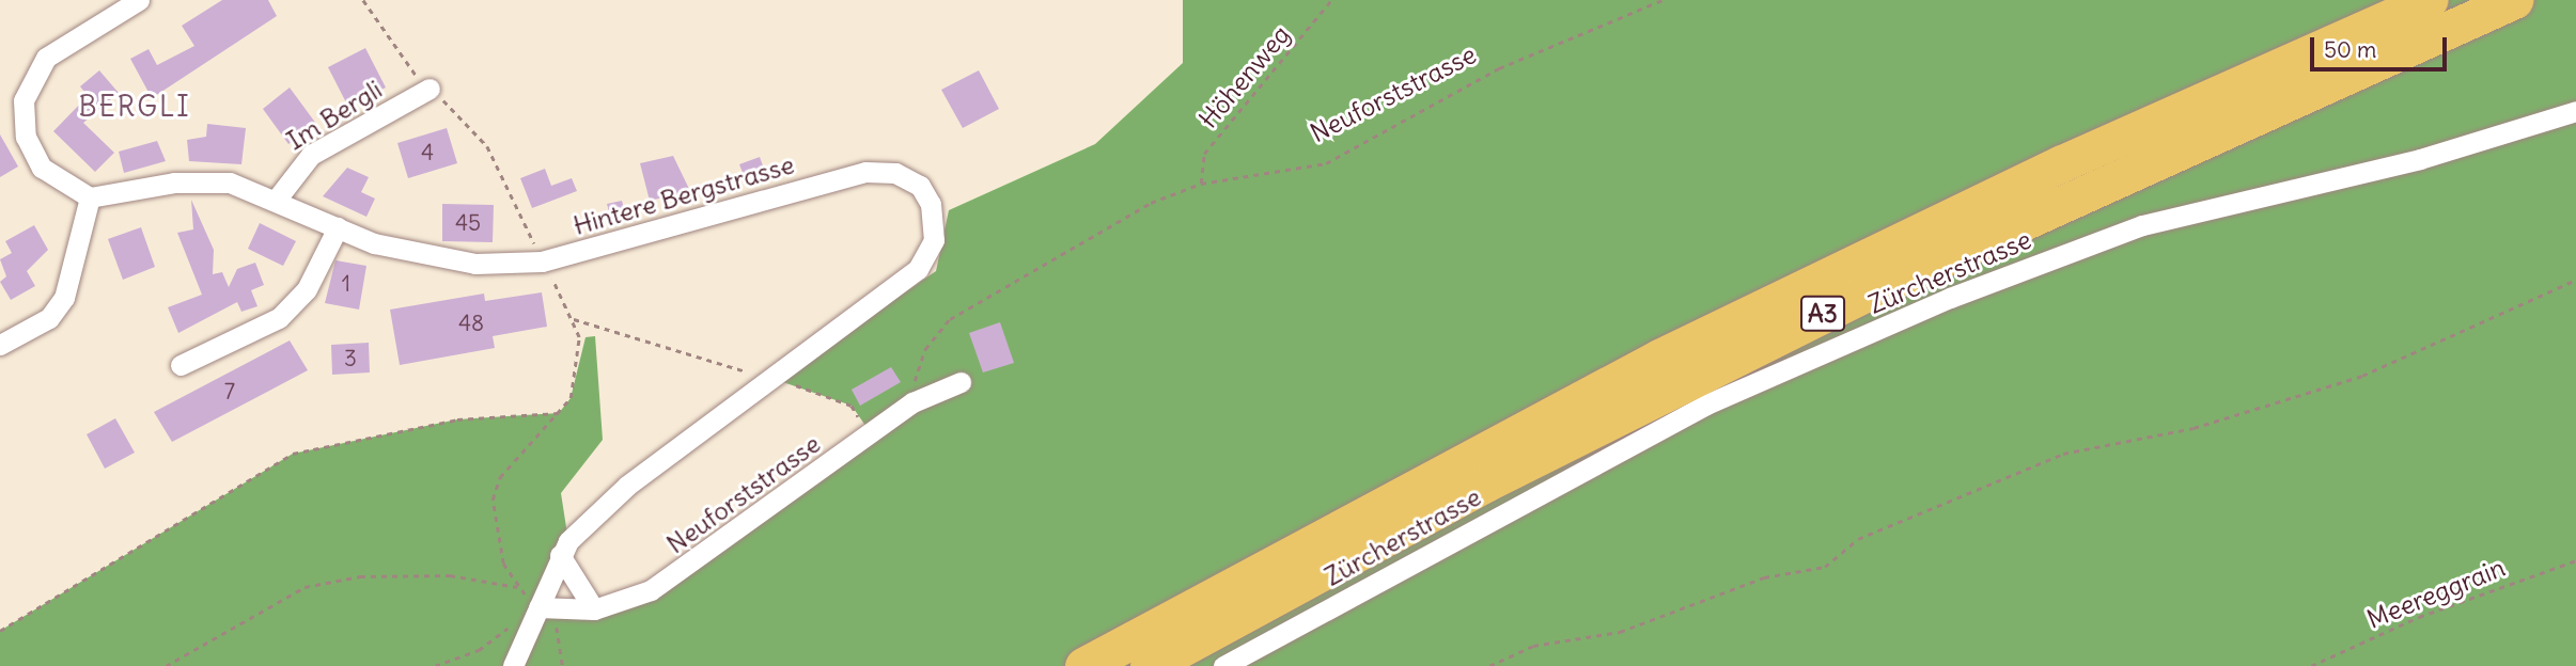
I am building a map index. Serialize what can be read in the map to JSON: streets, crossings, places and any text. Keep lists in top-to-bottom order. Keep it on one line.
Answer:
{"streets":{"highway":["A3"],"street":["Neuforststrasse","Im Bergli","Hintere Bergstrasse","Zürcherstrasse"],"path":["Höhenweg","Meereggrain"]},"crossings":[["Höhenweg","Neuforststrasse"],["Neuforststrasse","Hintere Bergstrasse"],["Im Bergli","Hintere Bergstrasse"]],"districts":["BERGLI"],"house_numbers":["4","45","1","48","3","7"],"scale_bar":"50 m"}
